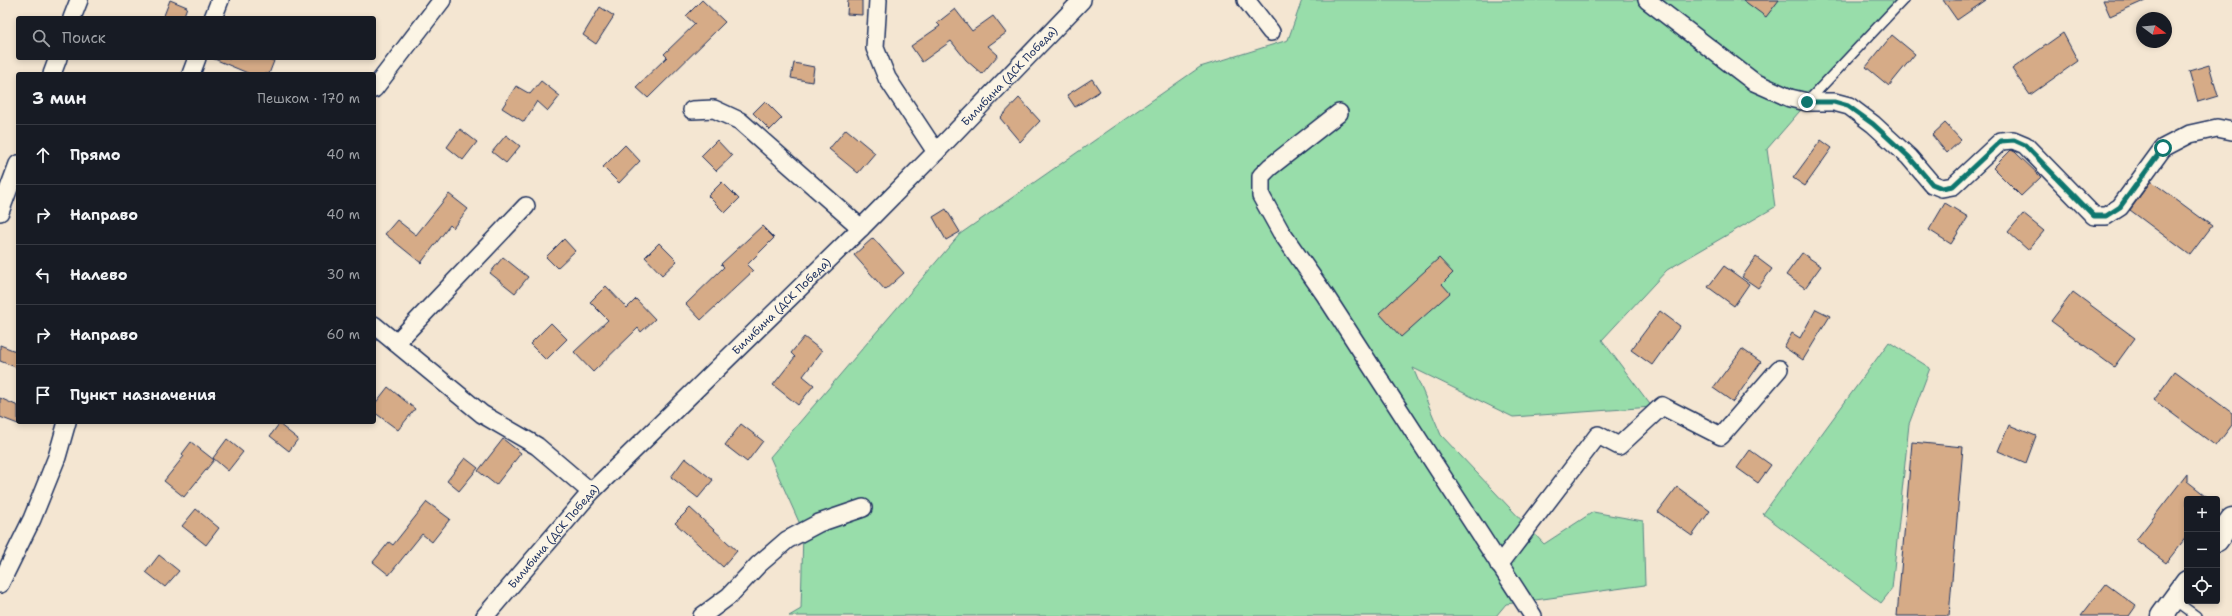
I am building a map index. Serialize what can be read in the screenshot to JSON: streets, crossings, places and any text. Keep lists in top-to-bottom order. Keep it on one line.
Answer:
{"streets":{"street":["Билибина (ДСК Победа)"]},"north":"right","page":{"search":"Поиск","heading":["3 мин","Пешком · 170 m"],"list":[["Прямо","40 m"],["Направо","40 m"],["Налево","30 m"],["Направо","60 m"],"Пункт назначения"],"map_buttons":["+","−"]}}
